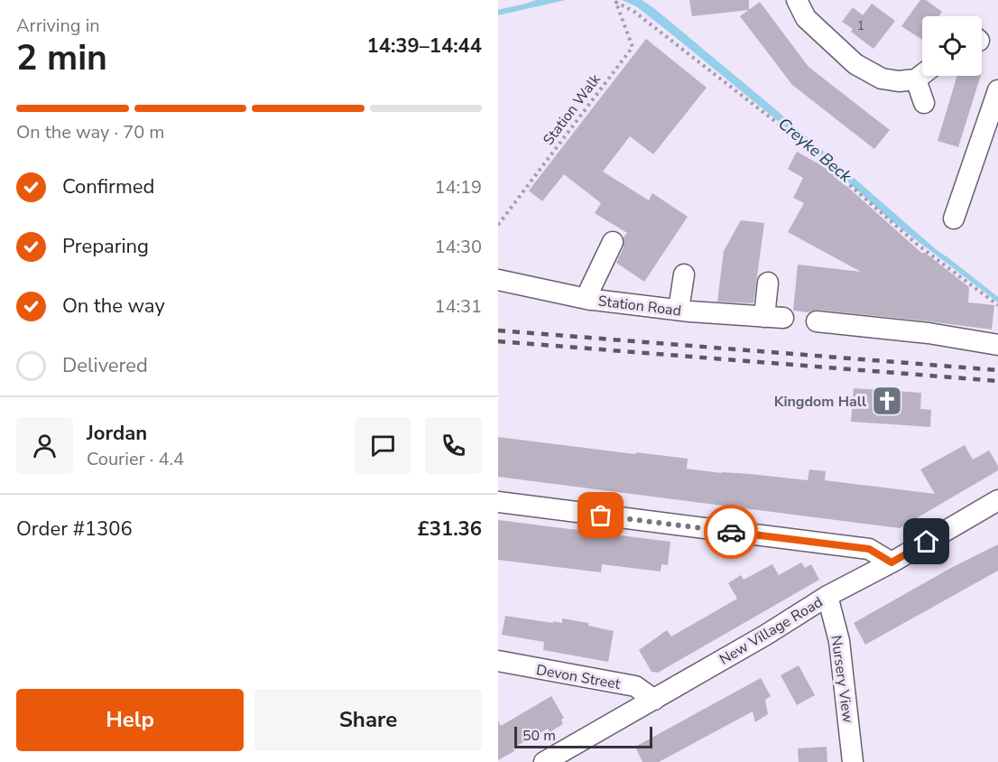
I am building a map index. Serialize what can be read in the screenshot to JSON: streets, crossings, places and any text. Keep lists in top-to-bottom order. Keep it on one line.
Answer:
{"streets":{"street":["Station Road","New Village Road","Devon Street","Nursery View"],"path":["Station Walk"]},"crossings":[["New Village Road","Devon Street"],["New Village Road","Nursery View"]],"water":["Creyke Beck"],"places":{"church":["Kingdom Hall"]},"house_numbers":["1"],"scale_bar":"50 m","page":{"heading":["2 min","Arriving in","14:39–14:44"],"panel":["Jordan","Courier · 4.4","Order #1306","£31.36"],"bar":"On the way · 70 m","list":[["Confirmed","14:19"],["Preparing","14:30"],["On the way","14:31"],"Delivered"],"buttons":["Help","Share"],"scale":"50 m"}}
